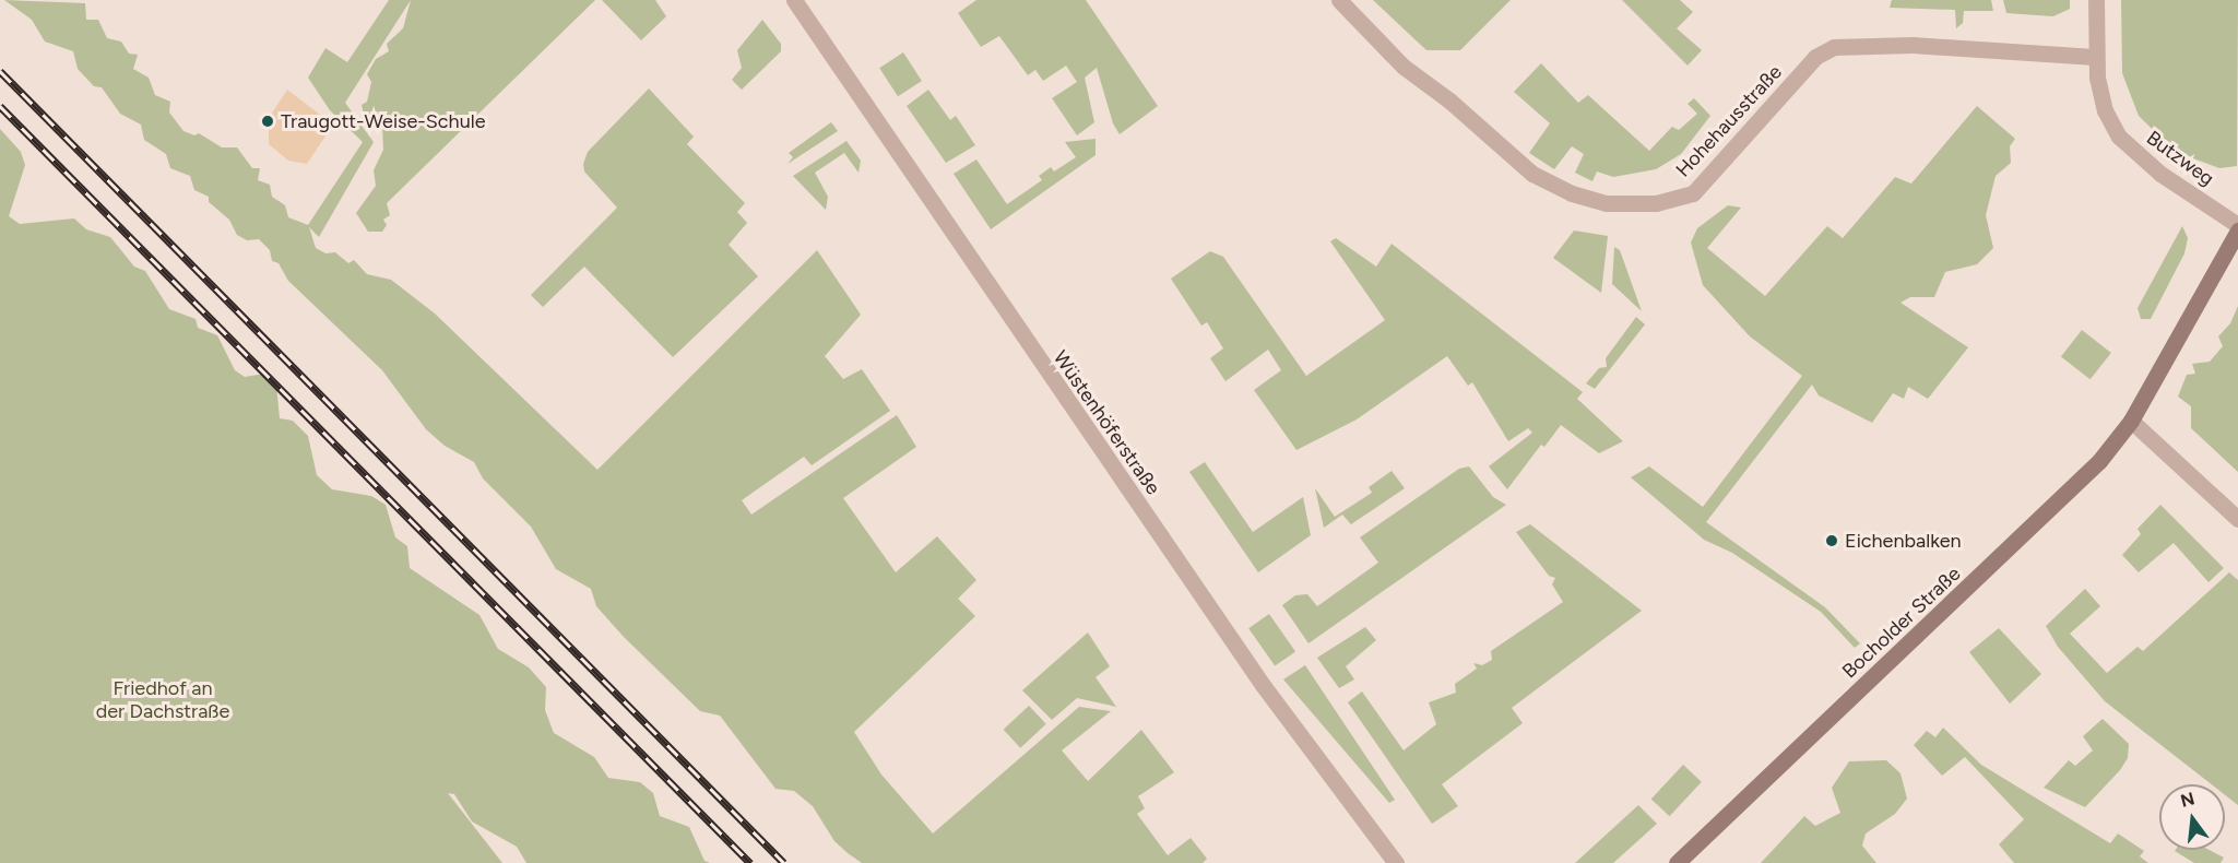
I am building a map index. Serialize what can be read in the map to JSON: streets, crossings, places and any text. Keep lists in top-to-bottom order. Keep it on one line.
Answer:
{"streets":{"main road":["Bocholder Straße"],"street":["Hohehausstraße","Butzweg","Wüstenhöferstraße"]},"crossings":[["Hohehausstraße","Butzweg"]],"parks":["Friedhof an der Dachstraße"],"places":["Traugott-Weise-Schule","Eichenbalken"],"north":"top"}
